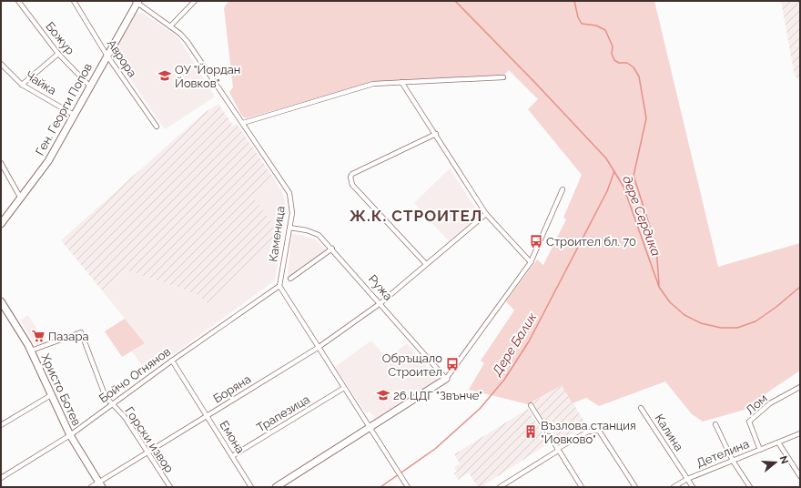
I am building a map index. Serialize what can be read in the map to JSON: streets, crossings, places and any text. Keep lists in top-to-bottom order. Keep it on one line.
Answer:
{"streets":{"street":["Божур","Аврора","Чайка","Ген. Георги Попов","Каменица","Ружа","Бойчо Огнянов","Боряна","Христо Ботев","Лом","Трапезица","Калина","Емона","Горски извор","Детелина"]},"crossings":[["Божур","Ген. Георги Попов"],["Аврора","Ген. Георги Попов"],["Чайка","Ген. Георги Попов"],["Ген. Георги Попов","Каменица"],["Каменица","Ружа"],["Каменица","Бойчо Огнянов"],["Ружа","Боряна"],["Бойчо Огнянов","Христо Ботев"],["Бойчо Огнянов","Емона"],["Бойчо Огнянов","Горски извор"],["Боряна","Христо Ботев"],["Боряна","Емона"],["Боряна","Горски извор"],["Христо Ботев","Горски извор"],["Лом","Детелина"],["Трапезица","Емона"],["Калина","Детелина"]],"districts":["Ж.К. СТРОИТЕЛ"],"water":["дере Сердика","Дере Балик"],"places":{"school or university":["ОУ \"Йордан Йовков\"","26 ЦДГ \"Звънче\""],"bus stop":["Строител бл. 70","Обръщало Строител"],"supermarket":["Пазара"],"building":["Възлова станция \"Йовково\""]},"north":"right"}
